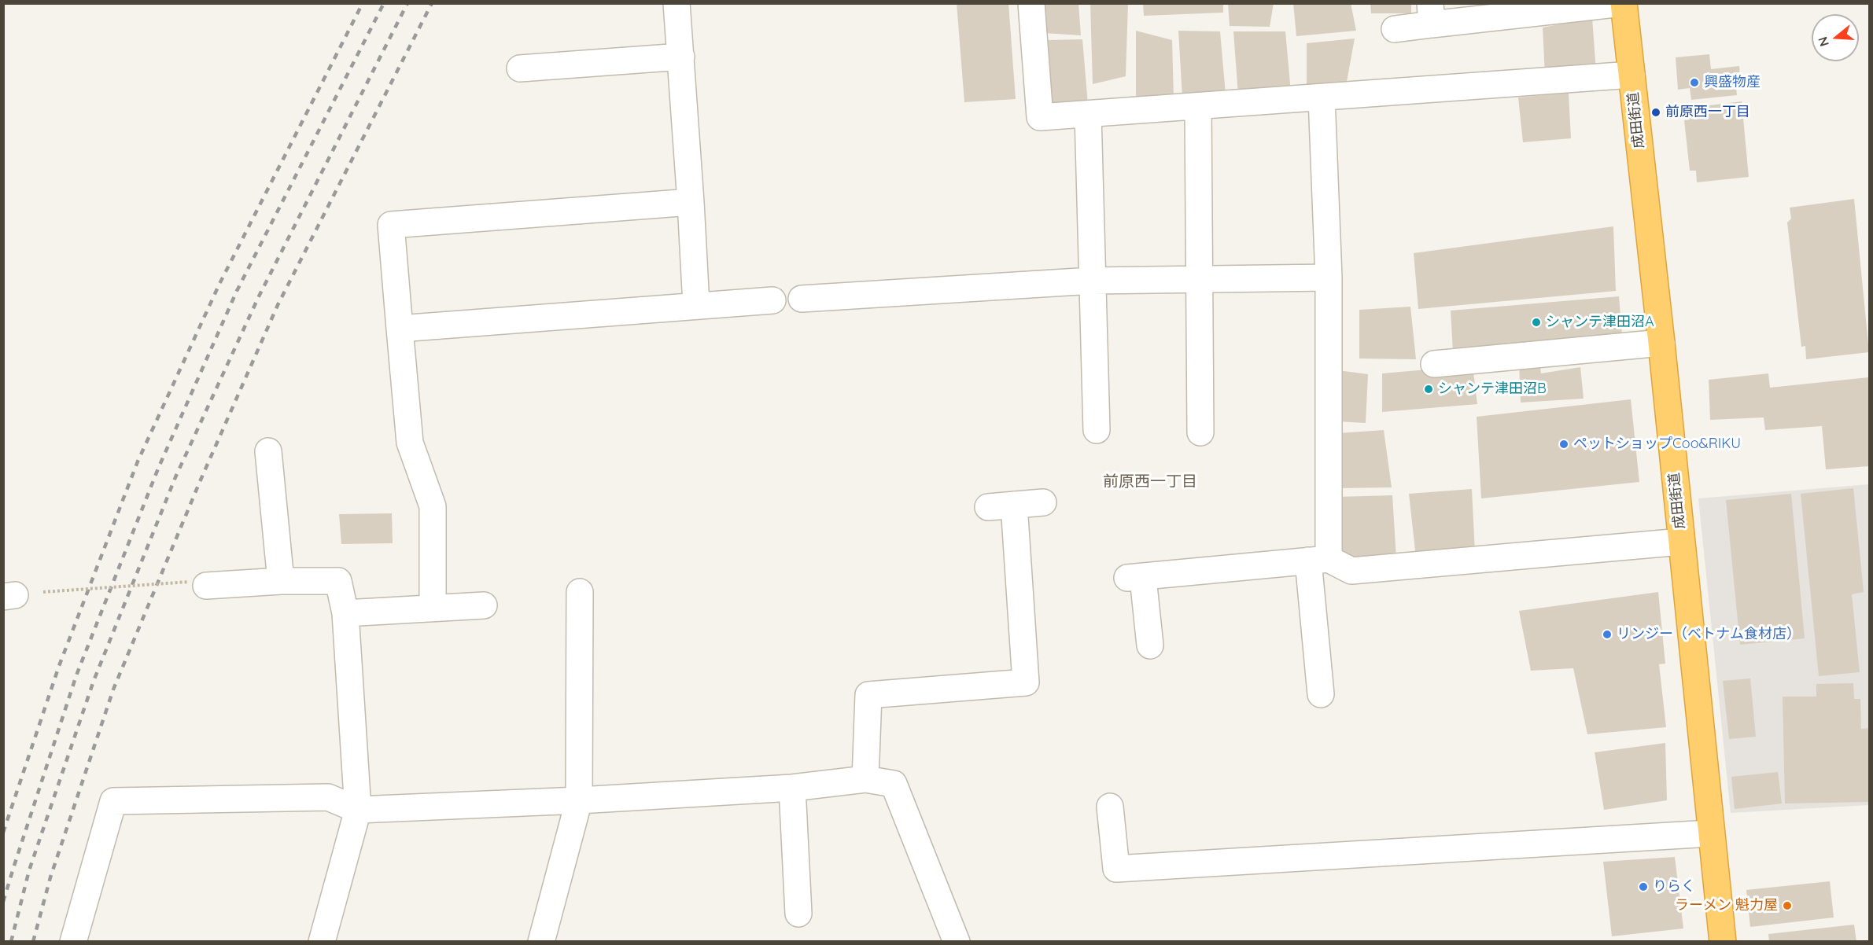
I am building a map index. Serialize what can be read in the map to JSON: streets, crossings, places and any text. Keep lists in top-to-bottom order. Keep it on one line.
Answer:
{"streets":{"highway":["成田街道"]},"districts":["前原西一丁目"],"places":["興盛物産","前原西一丁目","シャンテ津田沼A","シャンテ津田沼B","ペットショップCoo&RIKU","リンジー（ベトナム食材店）","りらく","ラーメン 魁力屋"],"north":"left"}
